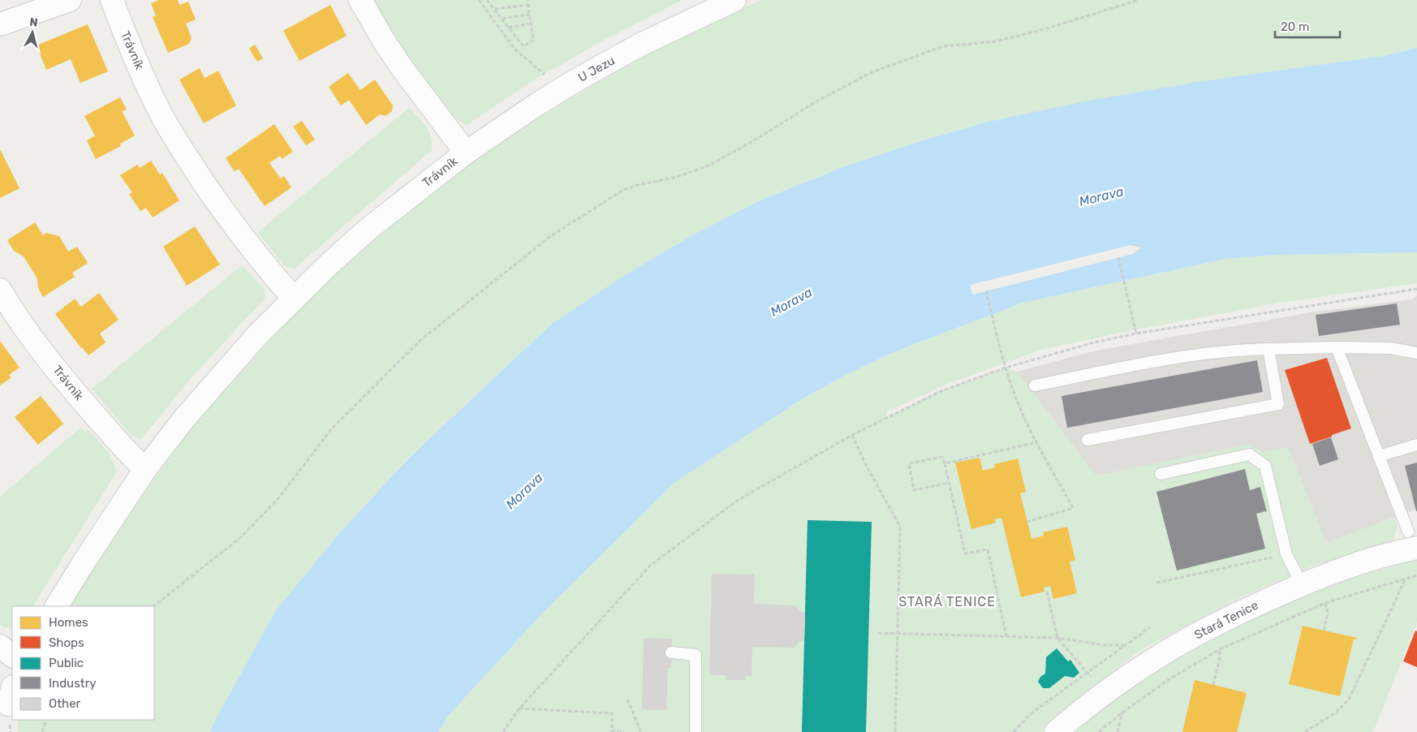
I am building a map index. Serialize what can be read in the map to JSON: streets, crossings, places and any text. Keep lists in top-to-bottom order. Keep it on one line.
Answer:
{"streets":{"street":["Trávník","U Jezu","Stará Tenice"]},"crossings":[["Trávník","U Jezu"]],"districts":["STARÁ TENICE"],"water":["Morava"],"legend":["Homes","Shops","Public","Industry","Other"],"scale_bar":"20 m","north":"top"}
